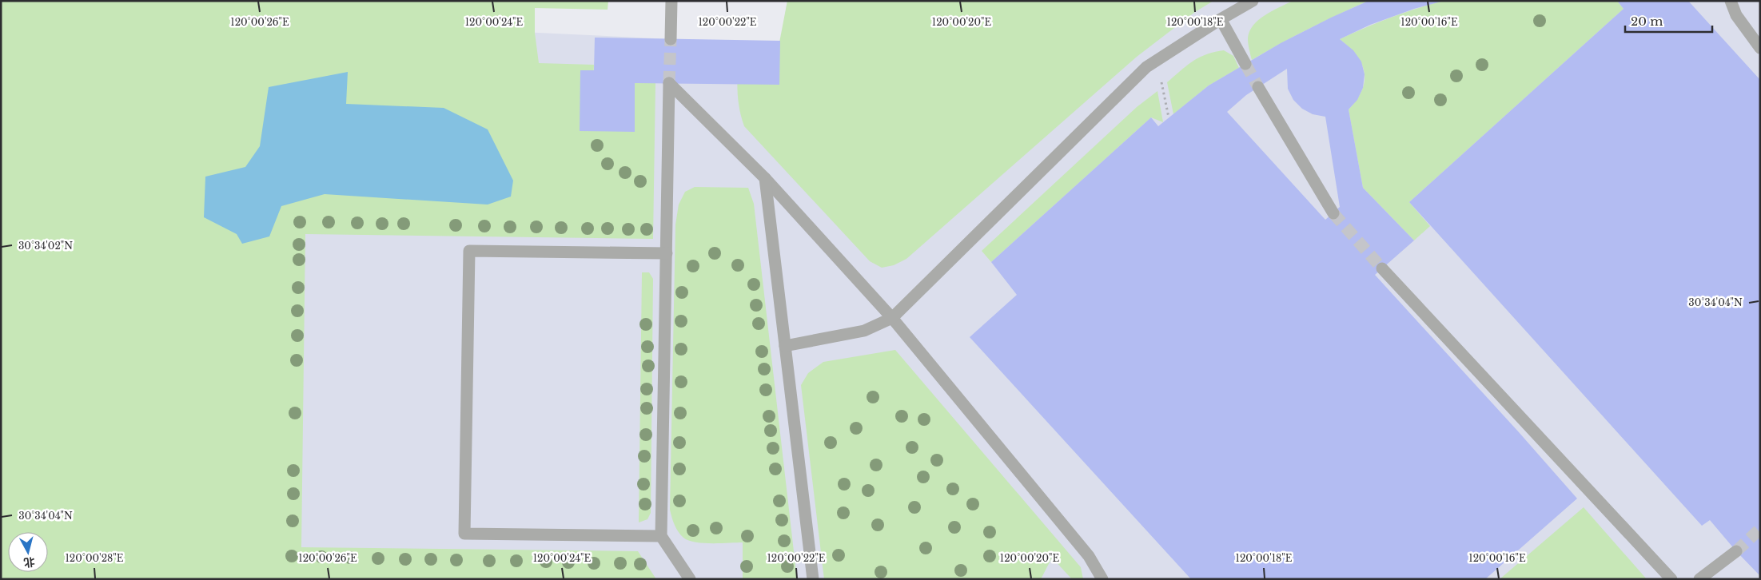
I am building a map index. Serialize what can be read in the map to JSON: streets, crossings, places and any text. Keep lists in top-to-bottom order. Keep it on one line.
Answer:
{"scale_bar":"20 m","north":"bottom","coordinates":["120°00'26\"E","120°00'24\"E","120°00'22\"E","120°00'20\"E","120°00'18\"E","120°00'16\"E","30°34'02\"N","30°34'04\"N","120°00'28\"E"]}
